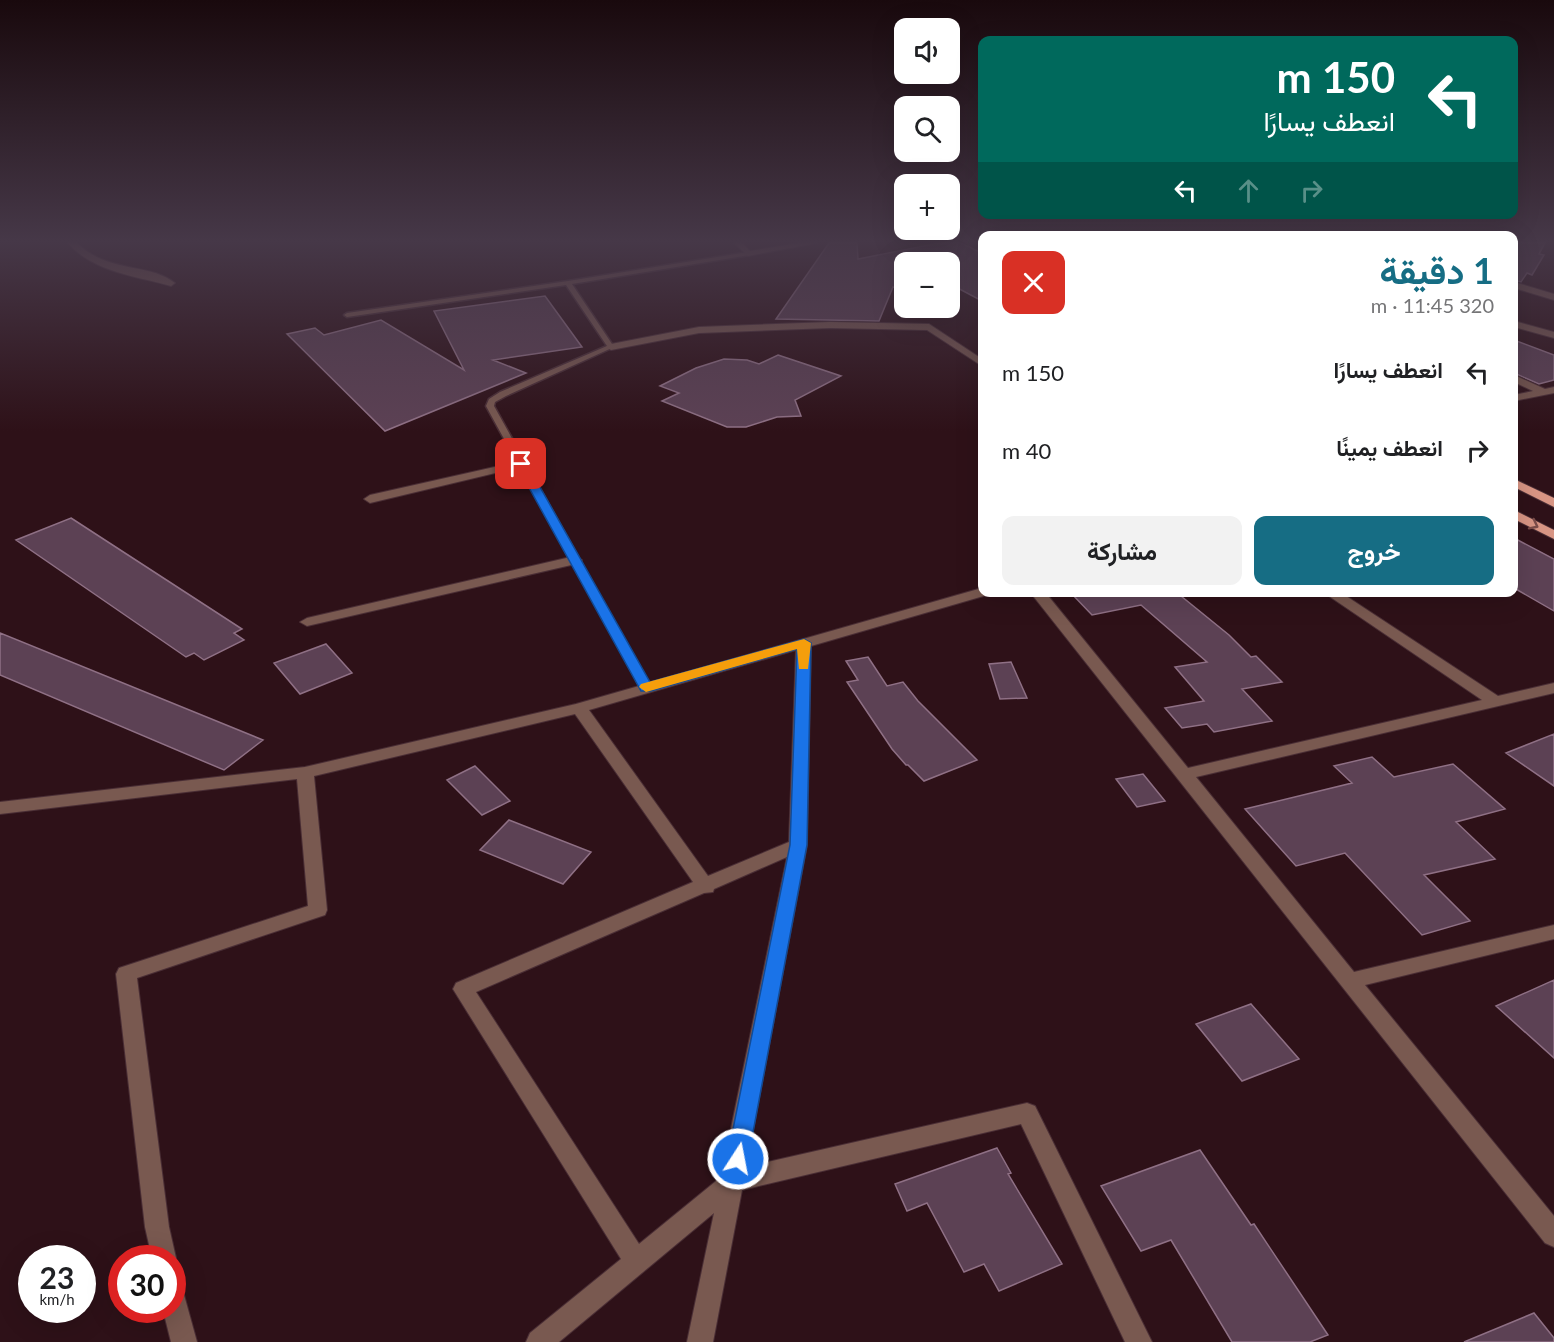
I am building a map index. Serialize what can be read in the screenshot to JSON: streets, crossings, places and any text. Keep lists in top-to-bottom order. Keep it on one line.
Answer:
{"page":{"map_buttons":["+","−"],"turn":["150 m","انعطف يسارًا"],"heading":["1 دقيقة","320 m · 11:45"],"list":[{"name":"انعطف يسارًا","value":"150 m"},{"name":"انعطف يمينًا","value":"40 m"}],"buttons":["خروج","مشاركة"],"speed":"23 km/h","limit":"30"}}
